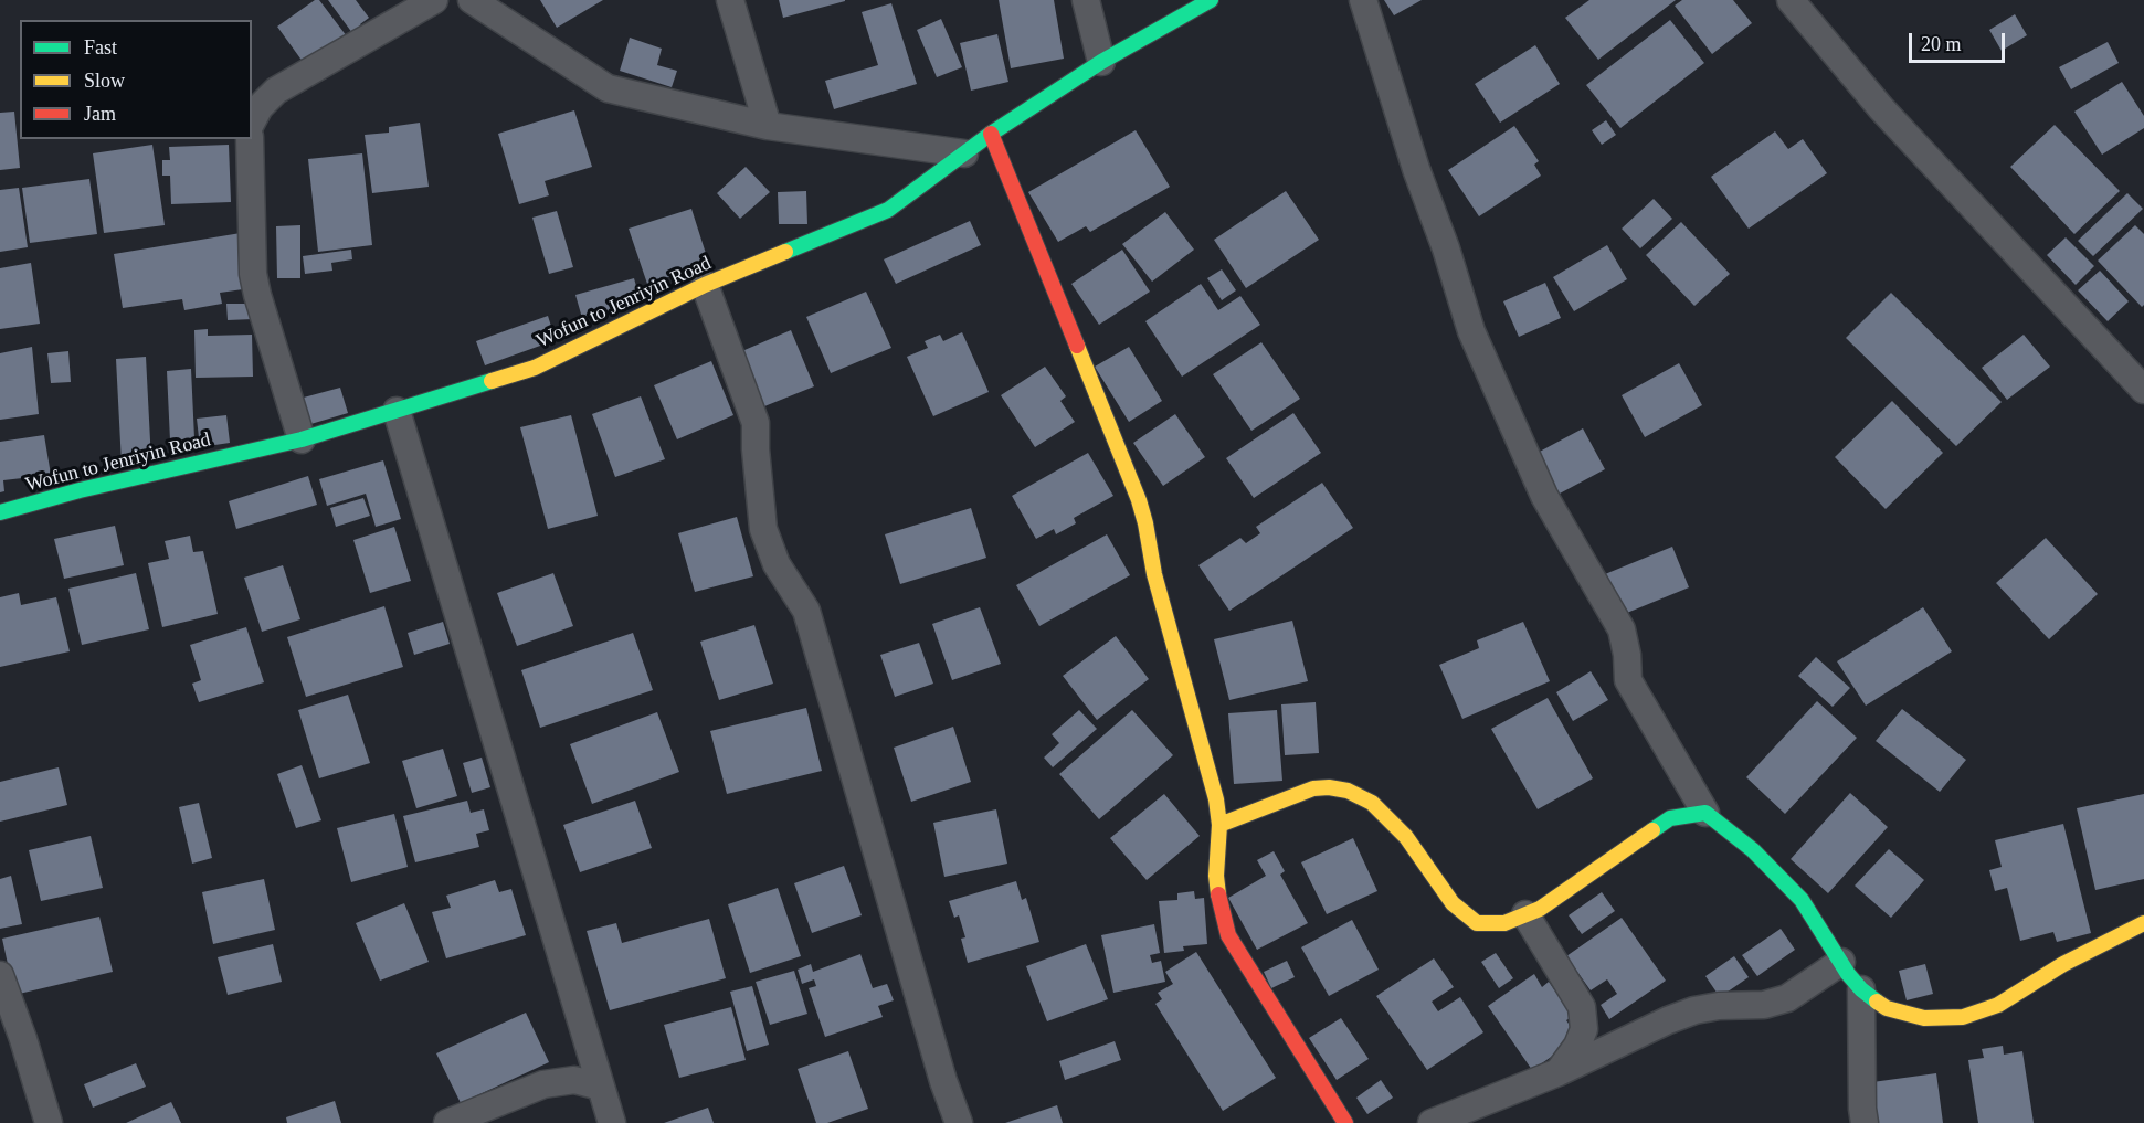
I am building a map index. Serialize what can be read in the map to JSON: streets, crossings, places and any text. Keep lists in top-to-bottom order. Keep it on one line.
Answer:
{"streets":{"street":["Wofun to Jenriyin Road"]},"legend":["Fast","Slow","Jam"],"scale_bar":"20 m"}
